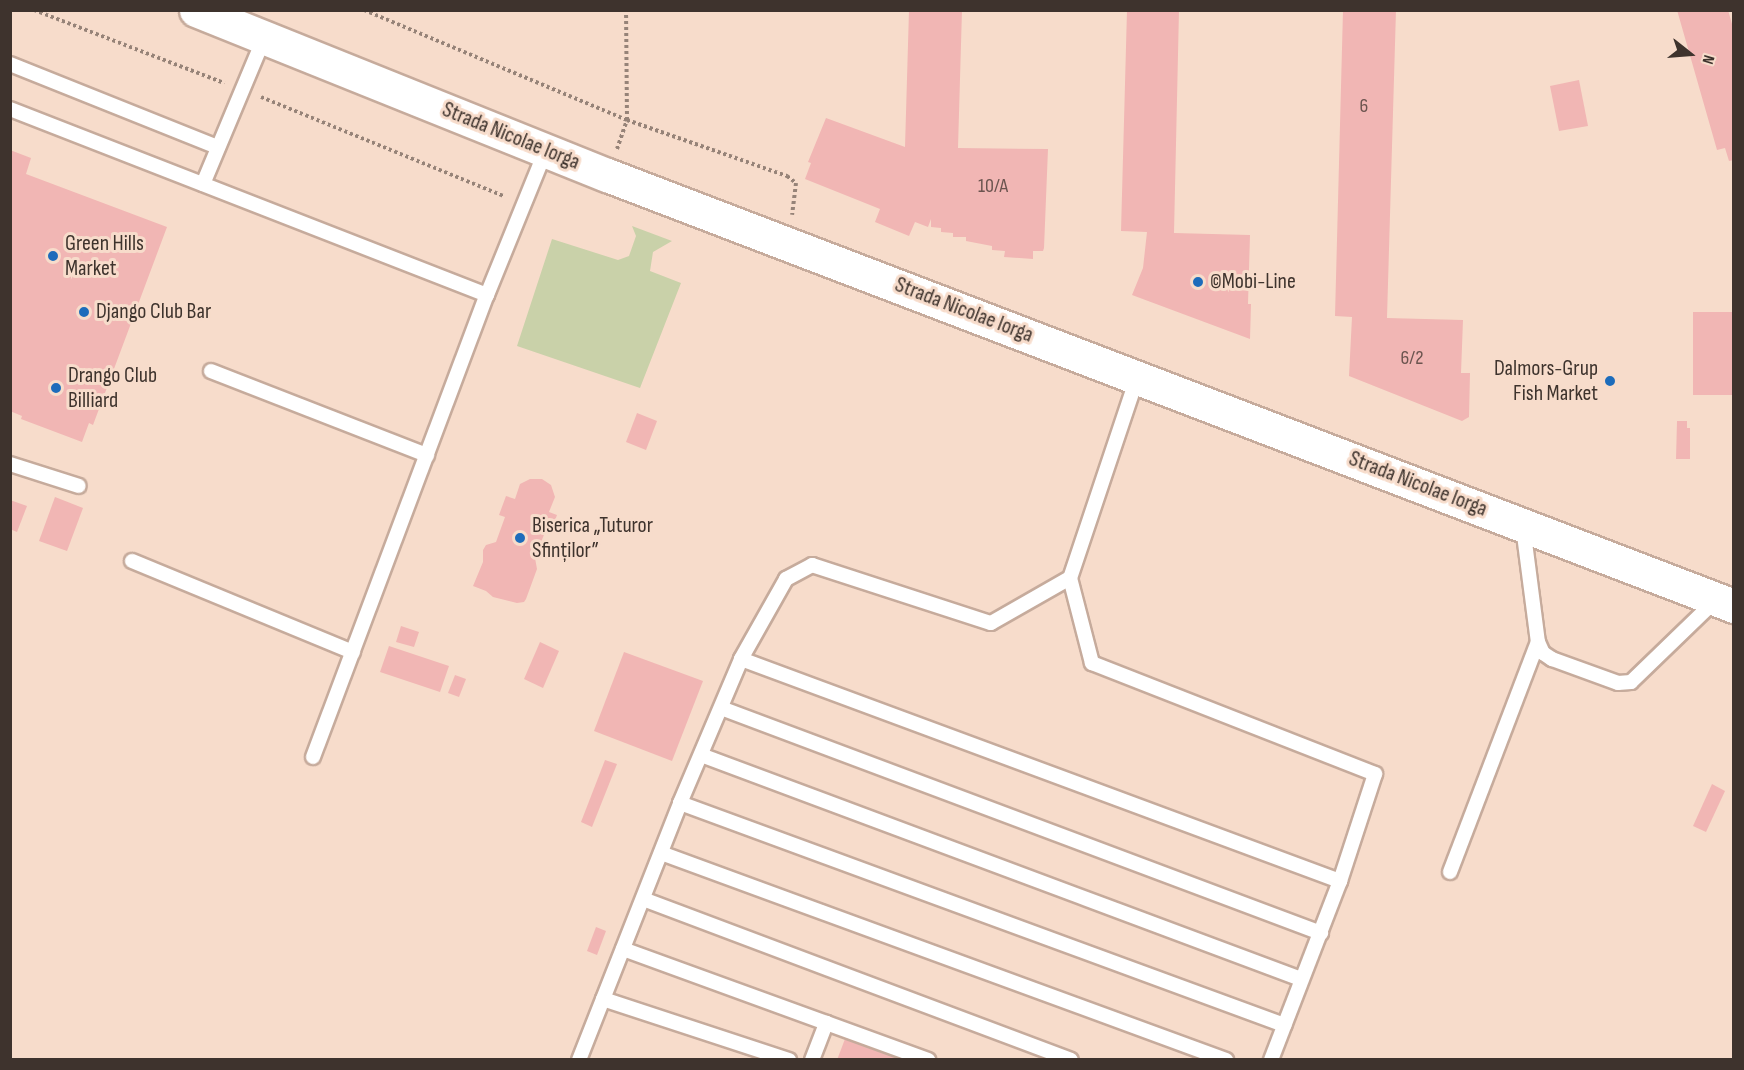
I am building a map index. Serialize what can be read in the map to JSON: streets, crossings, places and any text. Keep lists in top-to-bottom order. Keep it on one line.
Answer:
{"streets":{"main road":["Strada Nicolae Iorga"]},"places":["Green Hills Market","©Mobi-Line","Django Club Bar","Dalmors-Grup Fish Market","Drango Club Billiard","Biserica „Tuturor Sfinților”"],"house_numbers":["6","10/A","6/2"],"north":"right"}
